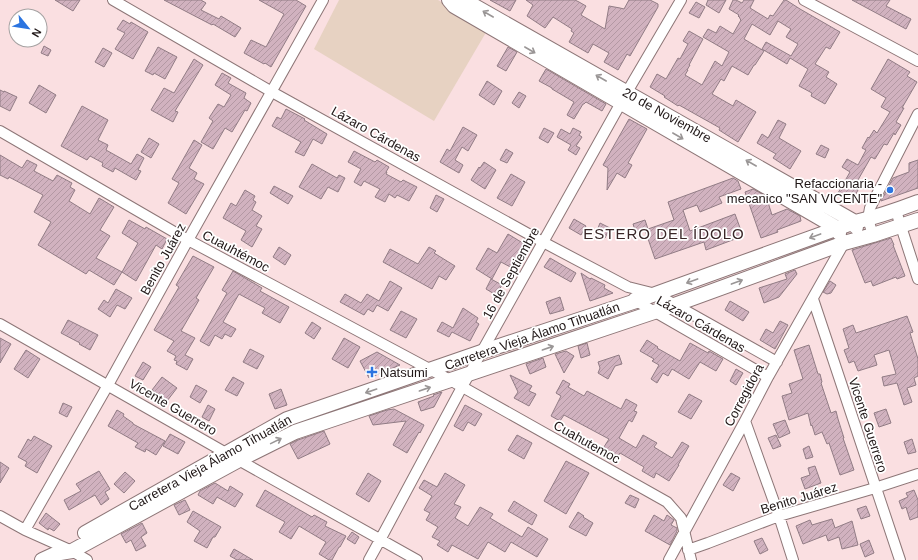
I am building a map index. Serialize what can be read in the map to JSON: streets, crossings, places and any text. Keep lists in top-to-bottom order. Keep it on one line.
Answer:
{"streets":{"main road":["20 de Noviembre","Carretera Vieja Álamo Tihuatlán"],"street":["Lázaro Cárdenas","Cuauhtémoc","Benito Juárez","16 de Septiembre","Corregidora","Vicente Guerrero","Cuahutemoc"]},"crossings":[["20 de Noviembre","16 de Septiembre"],["20 de Noviembre","Carretera Vieja Álamo Tihuatlán"],["Lázaro Cárdenas","Benito Juárez"],["Lázaro Cárdenas","16 de Septiembre"],["Lázaro Cárdenas","Carretera Vieja Álamo Tihuatlán"],["Lázaro Cárdenas","Corregidora"],["Cuauhtémoc","Benito Juárez"],["Cuauhtémoc","Carretera Vieja Álamo Tihuatlán"],["Cuauhtémoc","Cuahutemoc"],["Benito Juárez","Vicente Guerrero"],["Benito Juárez","Cuahutemoc"],["16 de Septiembre","Carretera Vieja Álamo Tihuatlán"],["Carretera Vieja Álamo Tihuatlán","Corregidora"],["Carretera Vieja Álamo Tihuatlán","Vicente Guerrero"],["Carretera Vieja Álamo Tihuatlán","Cuahutemoc"],["Corregidora","Vicente Guerrero"],["Corregidora","Cuahutemoc"]],"districts":["ESTERO DEL ÍDOLO"],"places":{"other":["Refaccionaria - mecanico \"SAN VICENTE\""],"health":["Natsumi"]},"north":"bottom right"}
